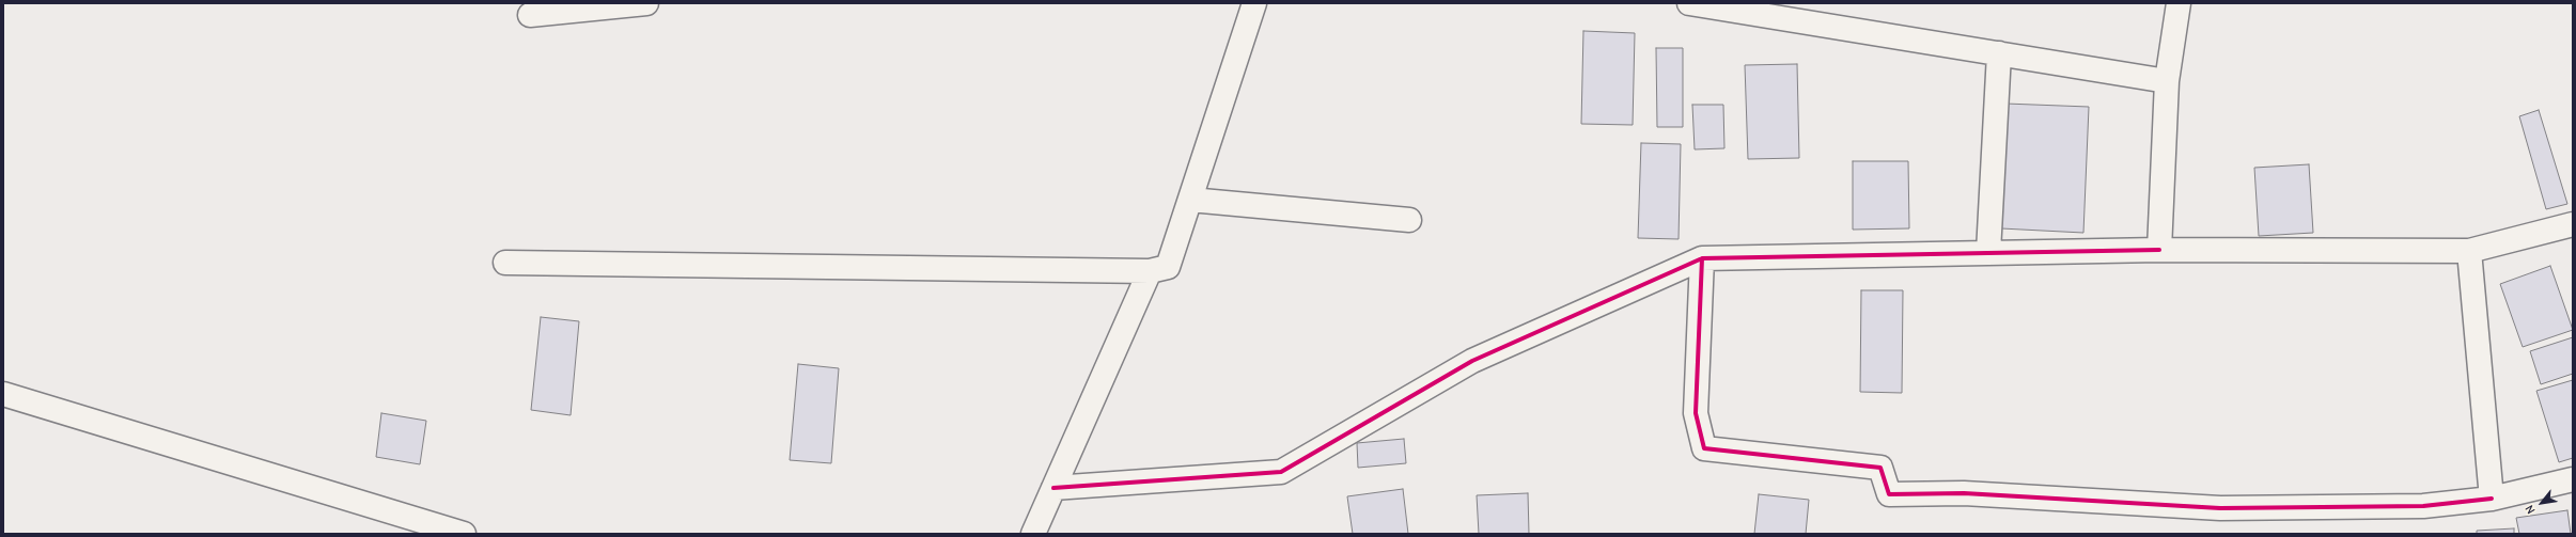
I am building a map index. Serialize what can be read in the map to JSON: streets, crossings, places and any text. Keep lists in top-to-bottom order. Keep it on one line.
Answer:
{"north":"bottom left"}
